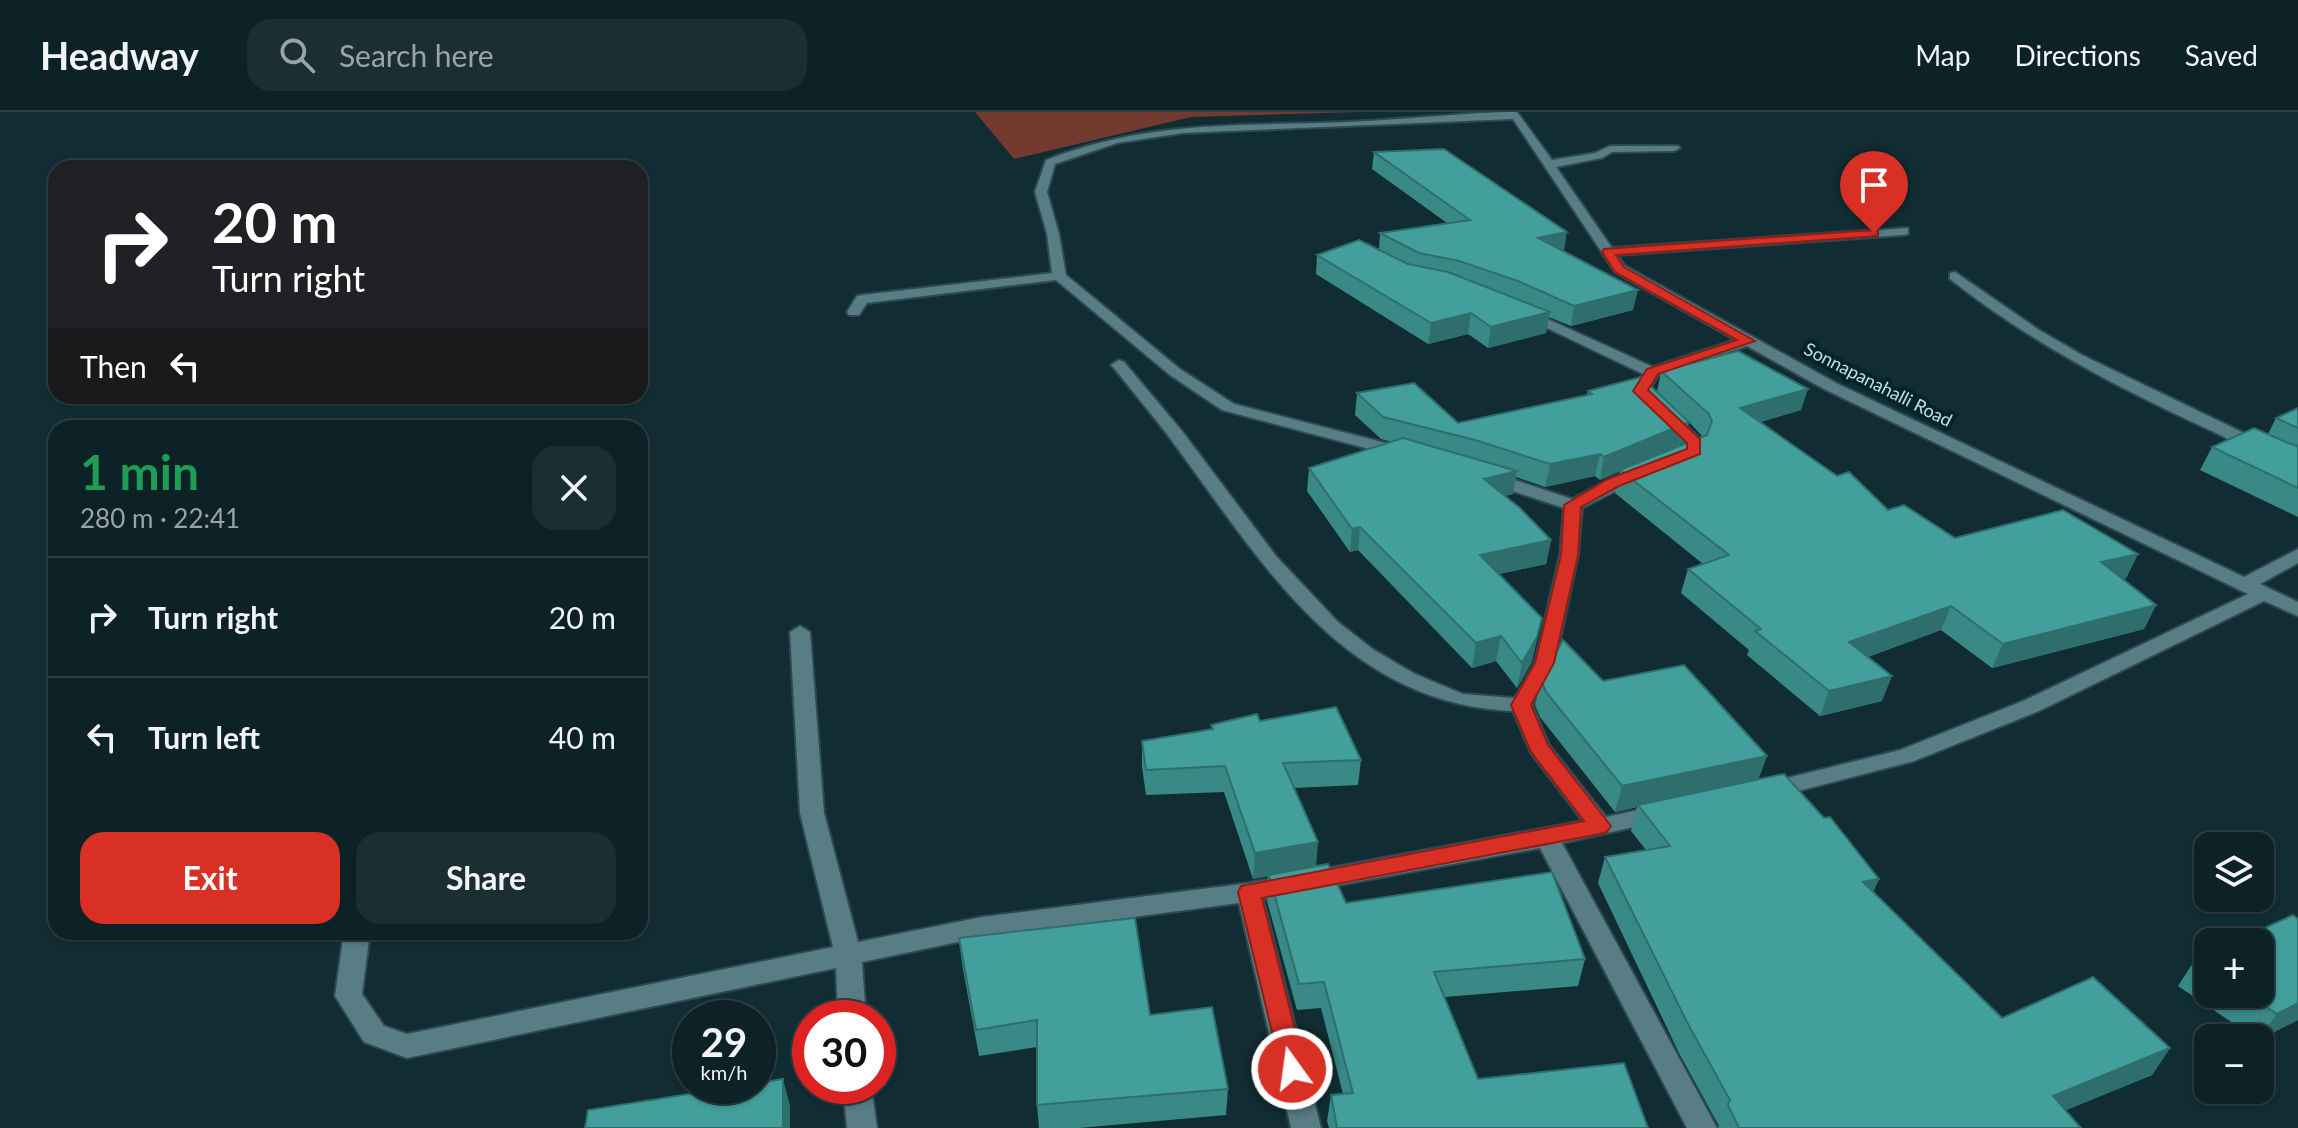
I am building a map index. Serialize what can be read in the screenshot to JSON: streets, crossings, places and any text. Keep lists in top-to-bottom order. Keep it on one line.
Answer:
{"streets":{"street":["Sonnapanahalli Road"]},"page":{"header":"Headway","search":"Search here","nav":["Map","Directions","Saved"],"turn":["20 m","Turn right"],"then":"Then","heading":["1 min","280 m · 22:41"],"list":[{"name":"Turn right","value":"20 m"},{"name":"Turn left","value":"40 m"}],"buttons":["Exit","Share"],"map_buttons":["+","−"],"speed":"29 km/h","limit":"30"}}
